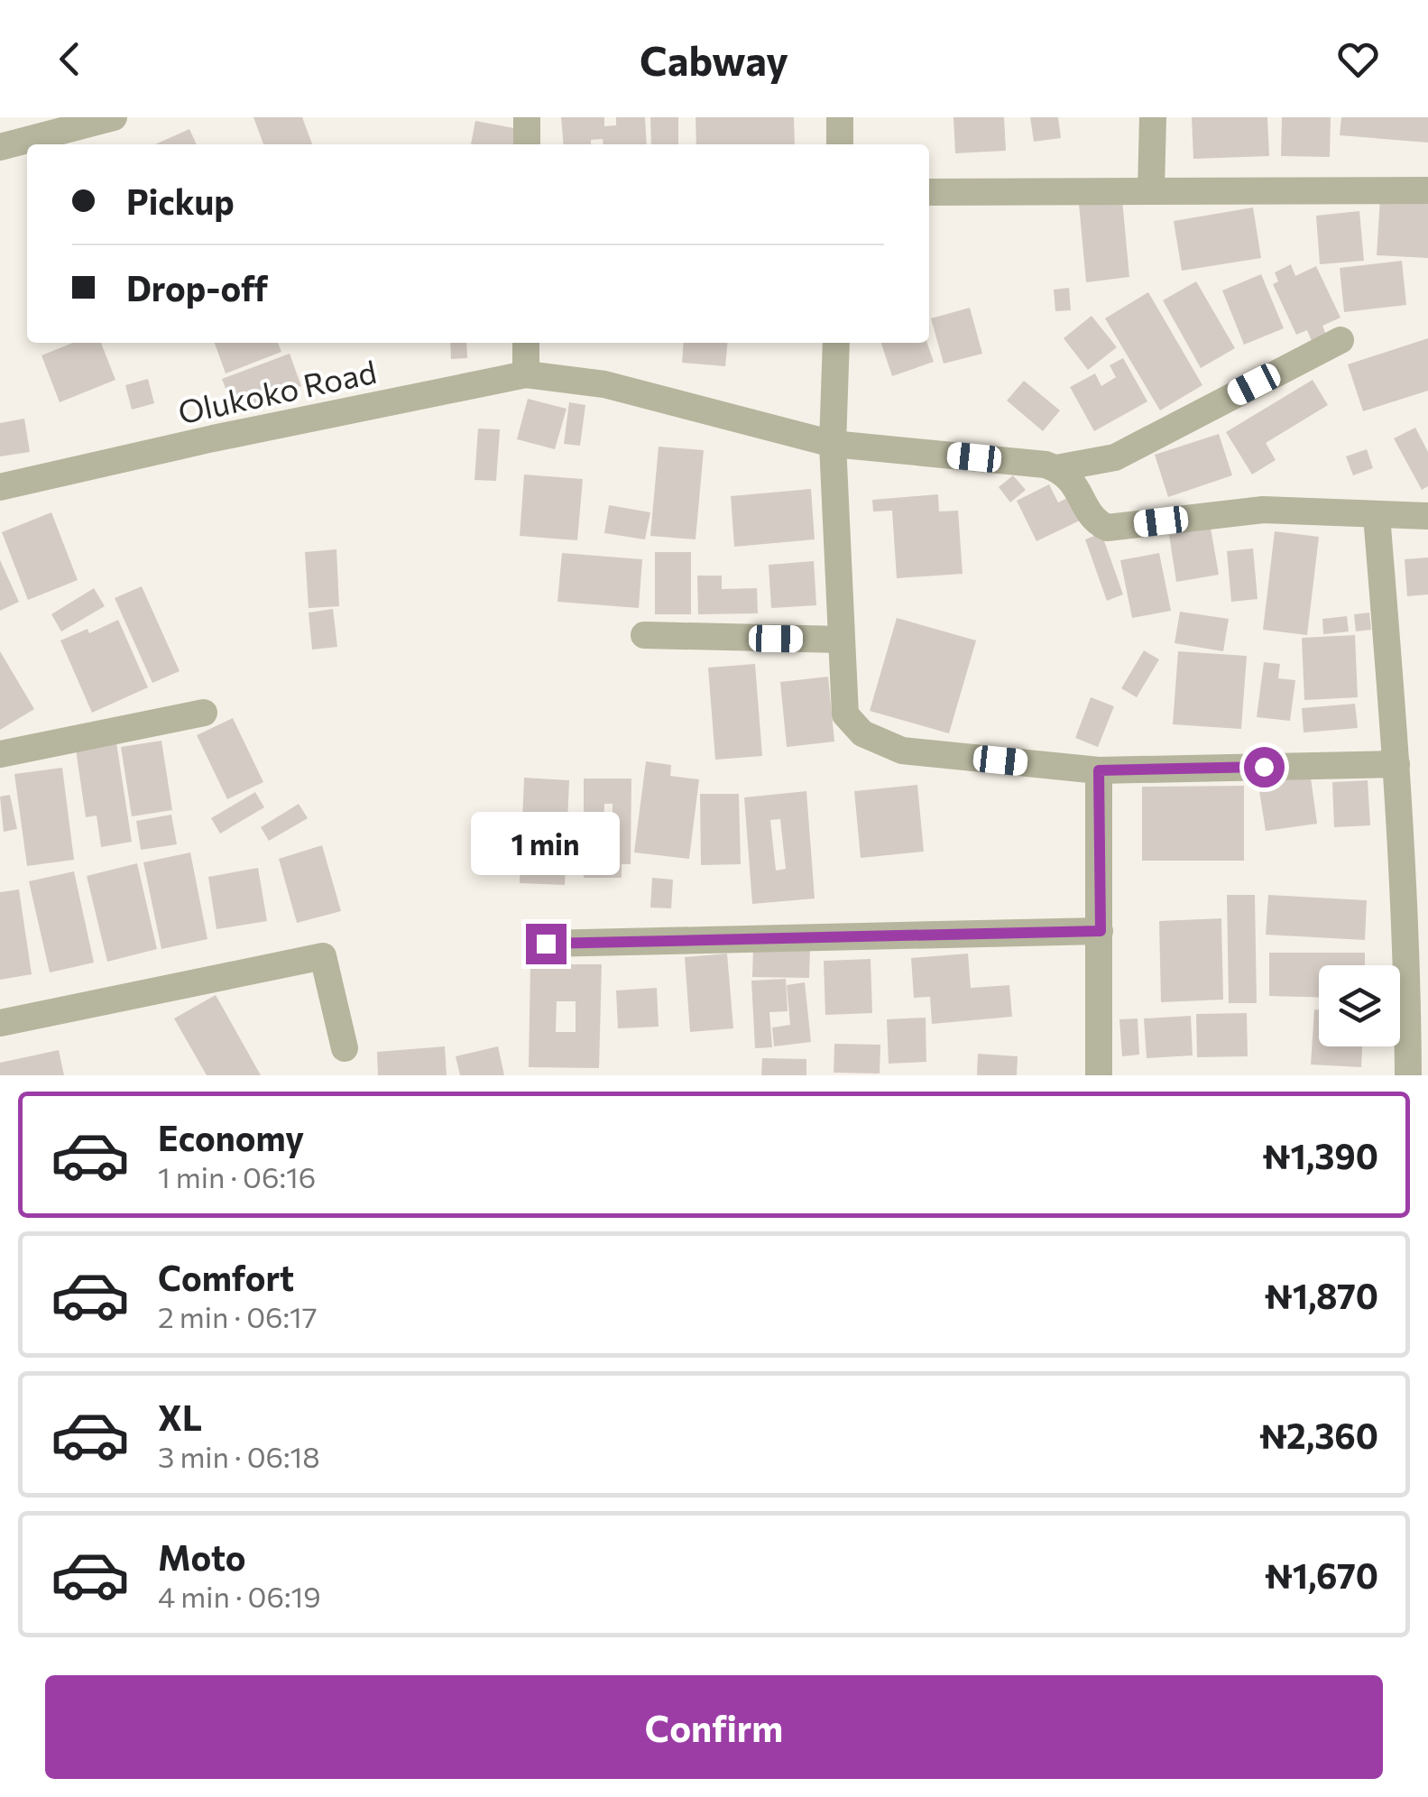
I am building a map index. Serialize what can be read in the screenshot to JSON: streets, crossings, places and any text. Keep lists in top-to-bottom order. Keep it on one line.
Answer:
{"streets":{"street":["Olukoko Road"]},"page":{"header":"Cabway","banner":["Pickup","Drop-off"],"bubble":"1 min","list":[{"name":"Economy","note":"1 min · 06:16","value":"₦1,390"},{"name":"Comfort","note":"2 min · 06:17","value":"₦1,870"},{"name":"XL","note":"3 min · 06:18","value":"₦2,360"},{"name":"Moto","note":"4 min · 06:19","value":"₦1,670"}],"buttons":"Confirm"}}
